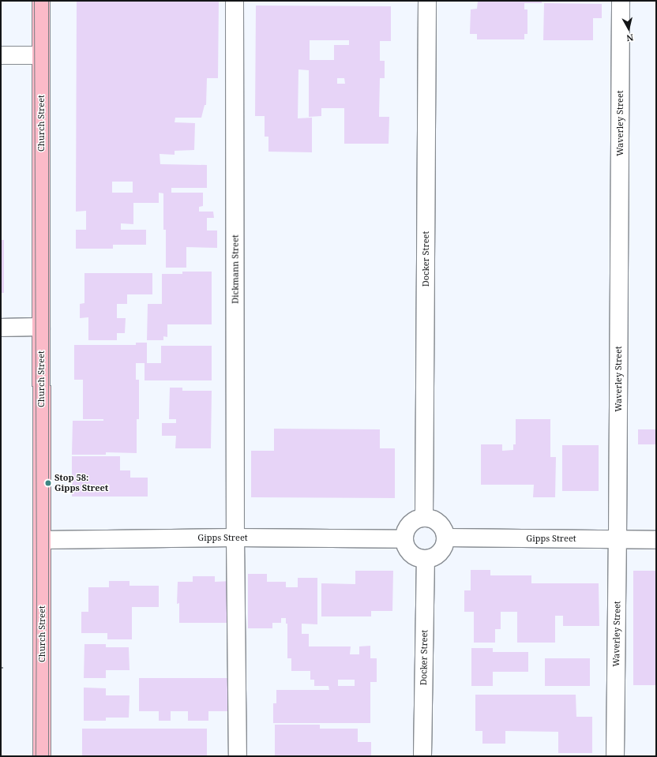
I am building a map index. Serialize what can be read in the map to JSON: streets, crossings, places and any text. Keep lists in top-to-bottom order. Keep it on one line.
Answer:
{"streets":{"main road":["Church Street"],"street":["Waverley Street","Docker Street","Dickmann Street","Gipps Street"]},"crossings":[["Church Street","Gipps Street"],["Waverley Street","Gipps Street"],["Docker Street","Gipps Street"],["Dickmann Street","Gipps Street"]],"places":["Stop 58: Gipps Street"],"north":"bottom"}
